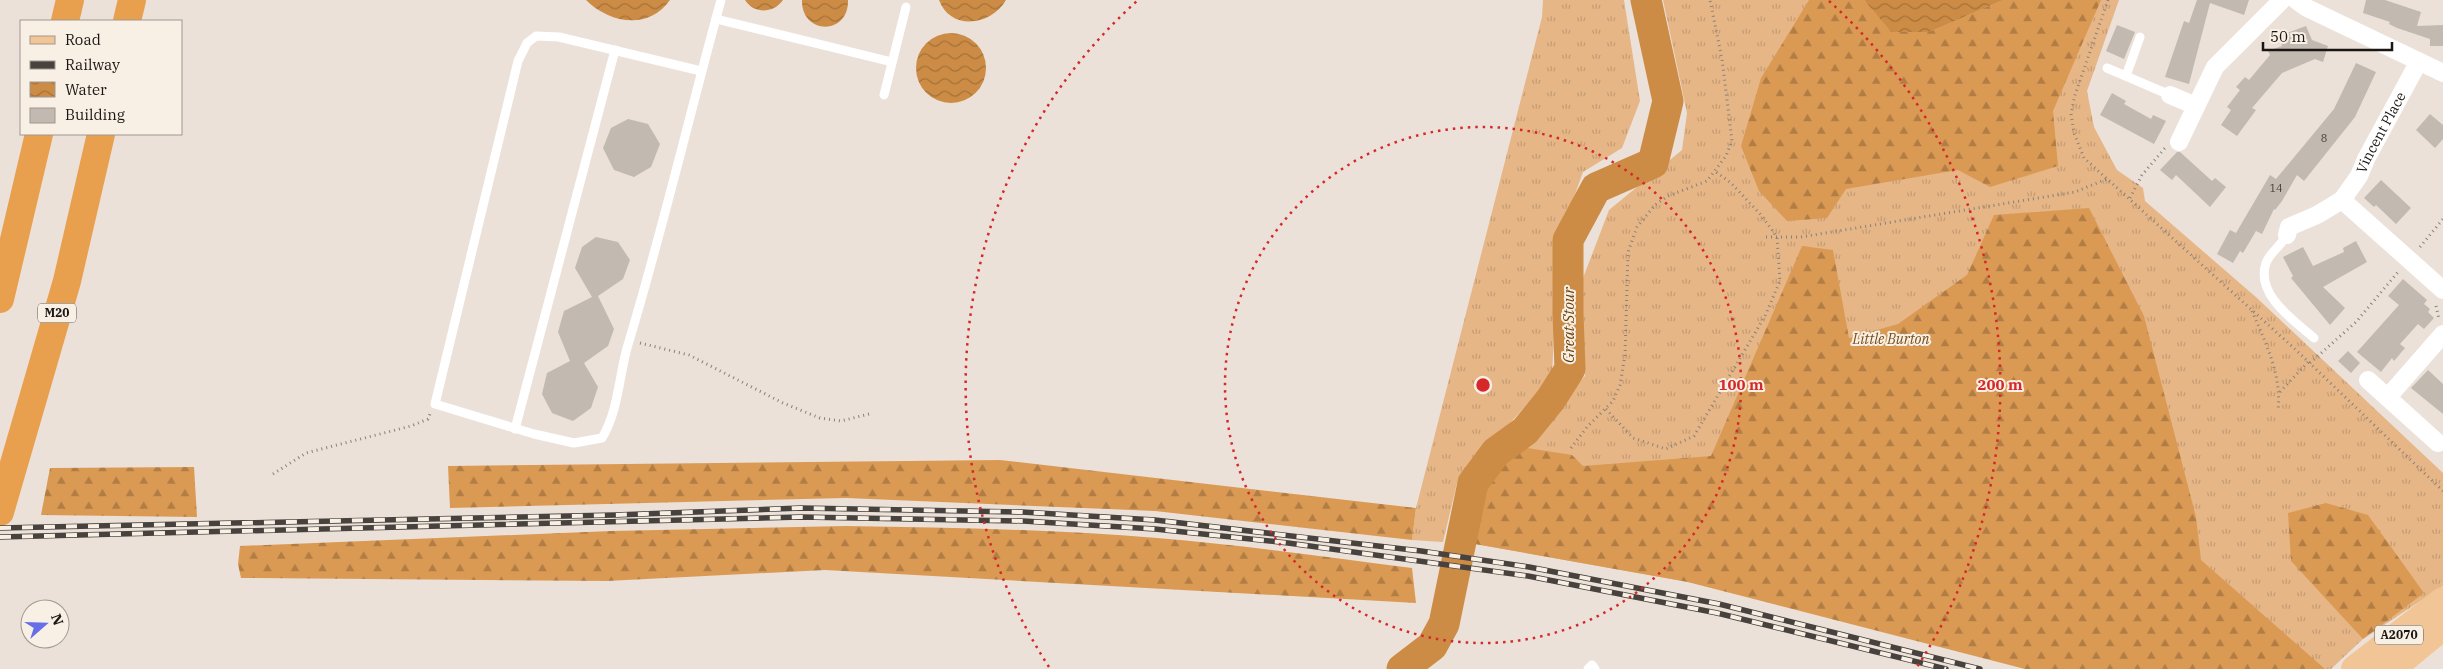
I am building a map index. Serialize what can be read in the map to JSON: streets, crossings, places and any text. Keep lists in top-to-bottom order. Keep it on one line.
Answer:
{"streets":{"highway":["M20"],"main road":["A2070"],"street":["Vincent Place"]},"water":["Great Stour"],"parks":["Little Burton"],"house_numbers":["8","14"],"legend":["Road","Railway","Water","Building"],"scale_bar":"50 m","north":"right","rings":["100 m","200 m"]}
